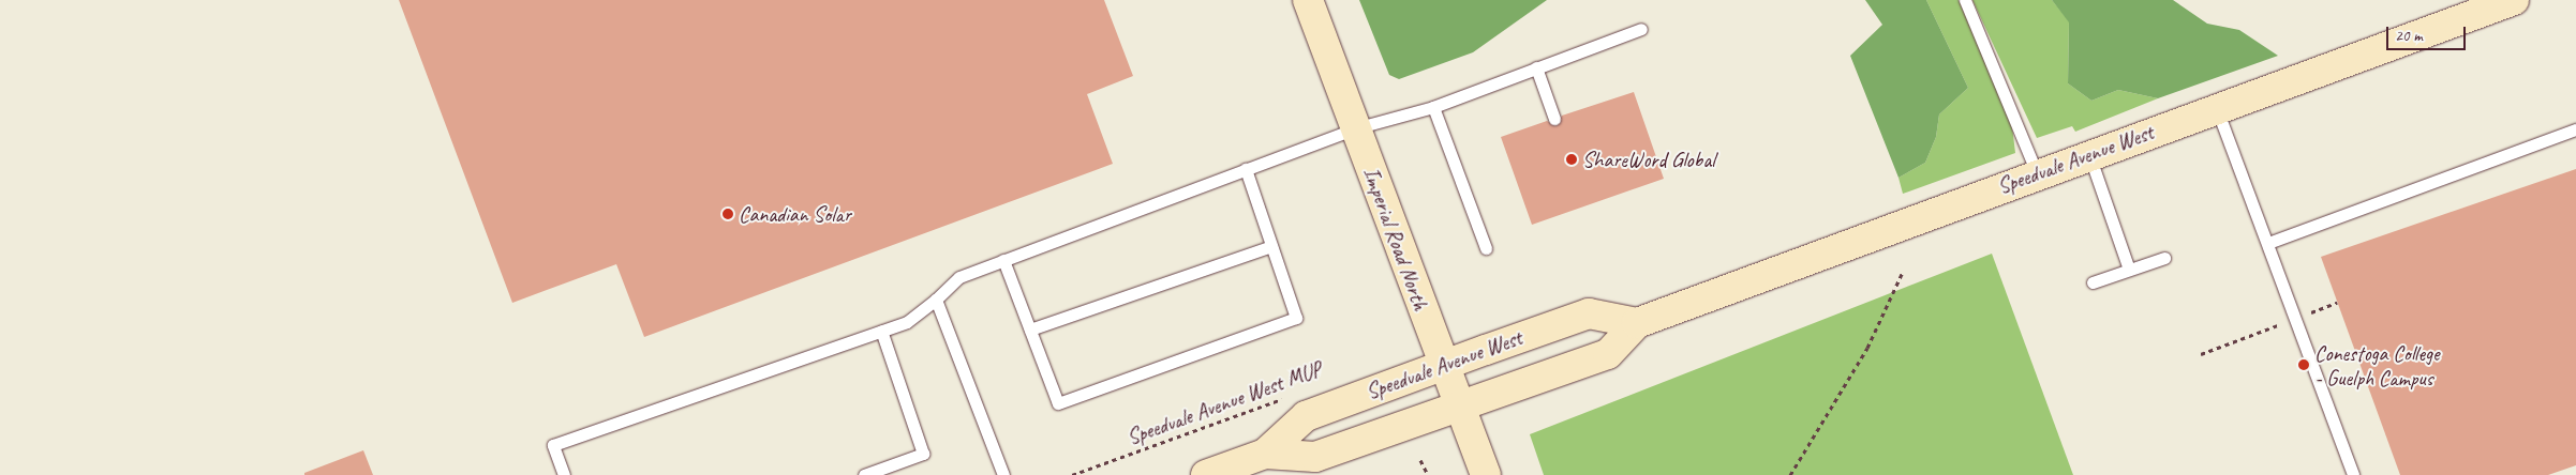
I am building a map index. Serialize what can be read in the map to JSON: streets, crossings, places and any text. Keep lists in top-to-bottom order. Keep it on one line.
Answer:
{"streets":{"main road":["Speedvale Avenue West","Imperial Road North"],"path":["Speedvale Avenue West MUP"]},"crossings":[["Speedvale Avenue West","Imperial Road North"]],"places":["ShareWord Global","Canadian Solar","Conestoga College - Guelph Campus"],"scale_bar":"20 m"}
